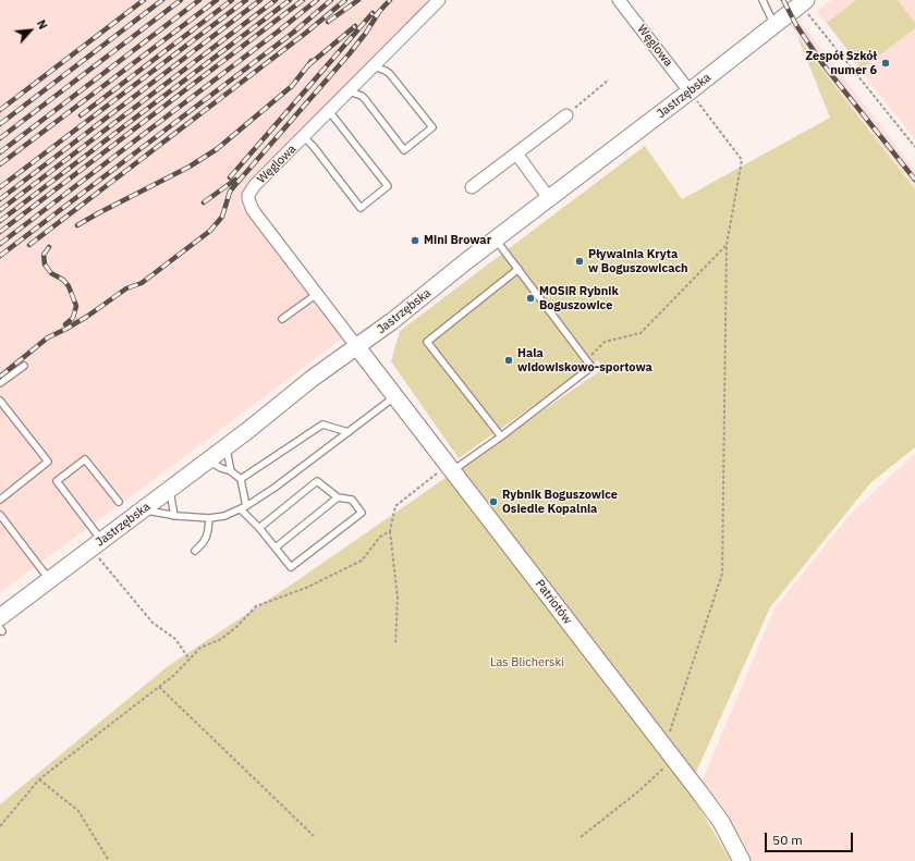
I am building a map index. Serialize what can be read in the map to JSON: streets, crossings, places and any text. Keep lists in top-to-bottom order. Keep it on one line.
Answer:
{"streets":{"street":["Węglowa","Jastrzębska","Patriotów"]},"crossings":[["Węglowa","Jastrzębska"],["Węglowa","Patriotów"],["Jastrzębska","Patriotów"]],"parks":["Las Blicherski"],"places":["Zespół Szkół numer 6","Mini Browar","Pływalnia Kryta w Boguszowicach","MOSiR Rybnik Boguszowice","Hala widowiskowo-sportowa","Rybnik Boguszowice Osiedle Kopalnia"],"scale_bar":"50 m","north":"top right"}
